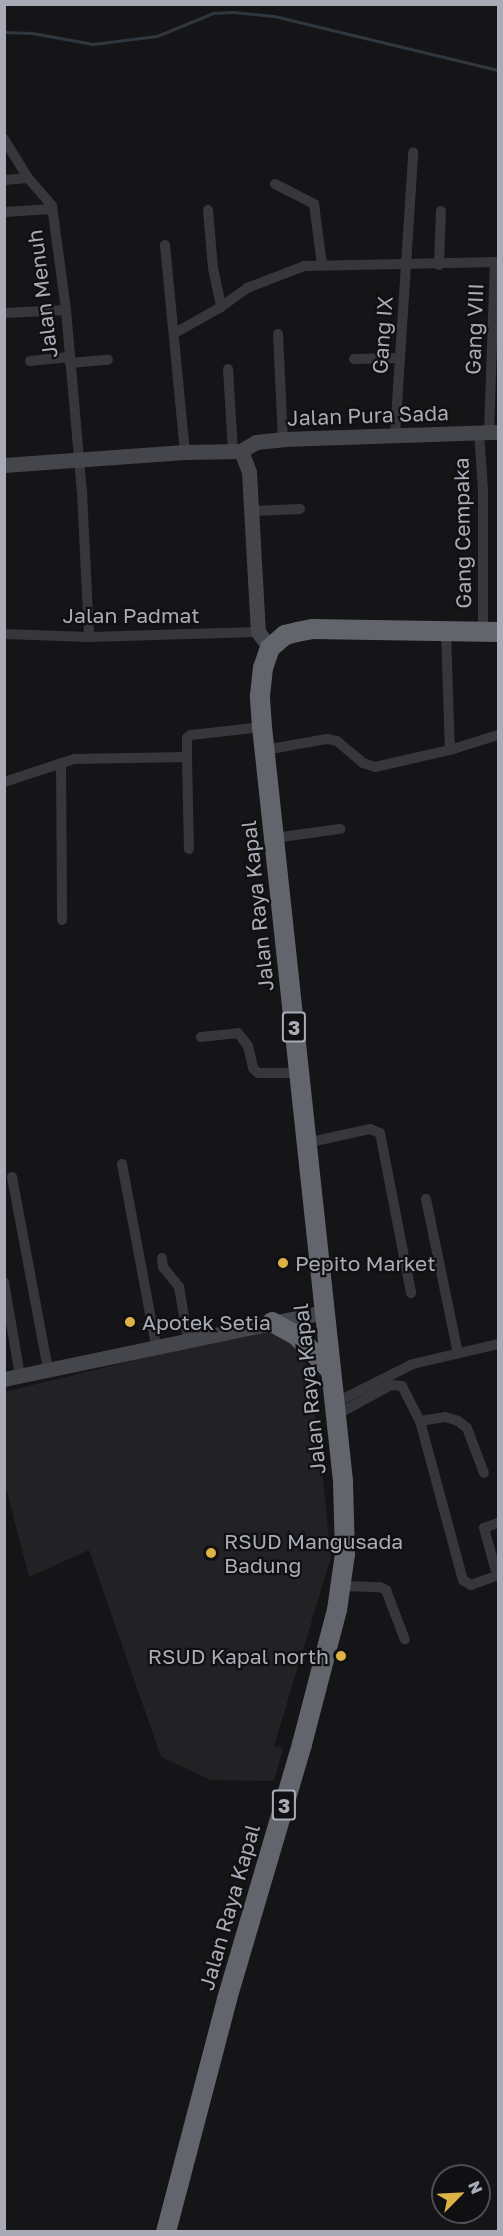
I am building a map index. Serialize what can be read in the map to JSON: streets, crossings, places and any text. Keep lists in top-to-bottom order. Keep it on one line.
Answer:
{"streets":{"highway":["Jalan Raya Kapal","3"],"street":["Jalan Menuh","Gang VIII","Gang IX","Jalan Pura Sada","Gang Cempaka","Jalan Padmat"]},"crossings":[["Jalan Menuh","Jalan Pura Sada"],["Jalan Menuh","Jalan Padmat"],["Gang VIII","Jalan Pura Sada"],["Gang VIII","Gang Cempaka"],["Gang IX","Jalan Pura Sada"],["Jalan Pura Sada","Gang Cempaka"],["Jalan Padmat","Jalan Raya Kapal"]],"places":["Pepito Market","Apotek Setia","RSUD Mangusada Badung","RSUD Kapal north"],"north":"top right"}
